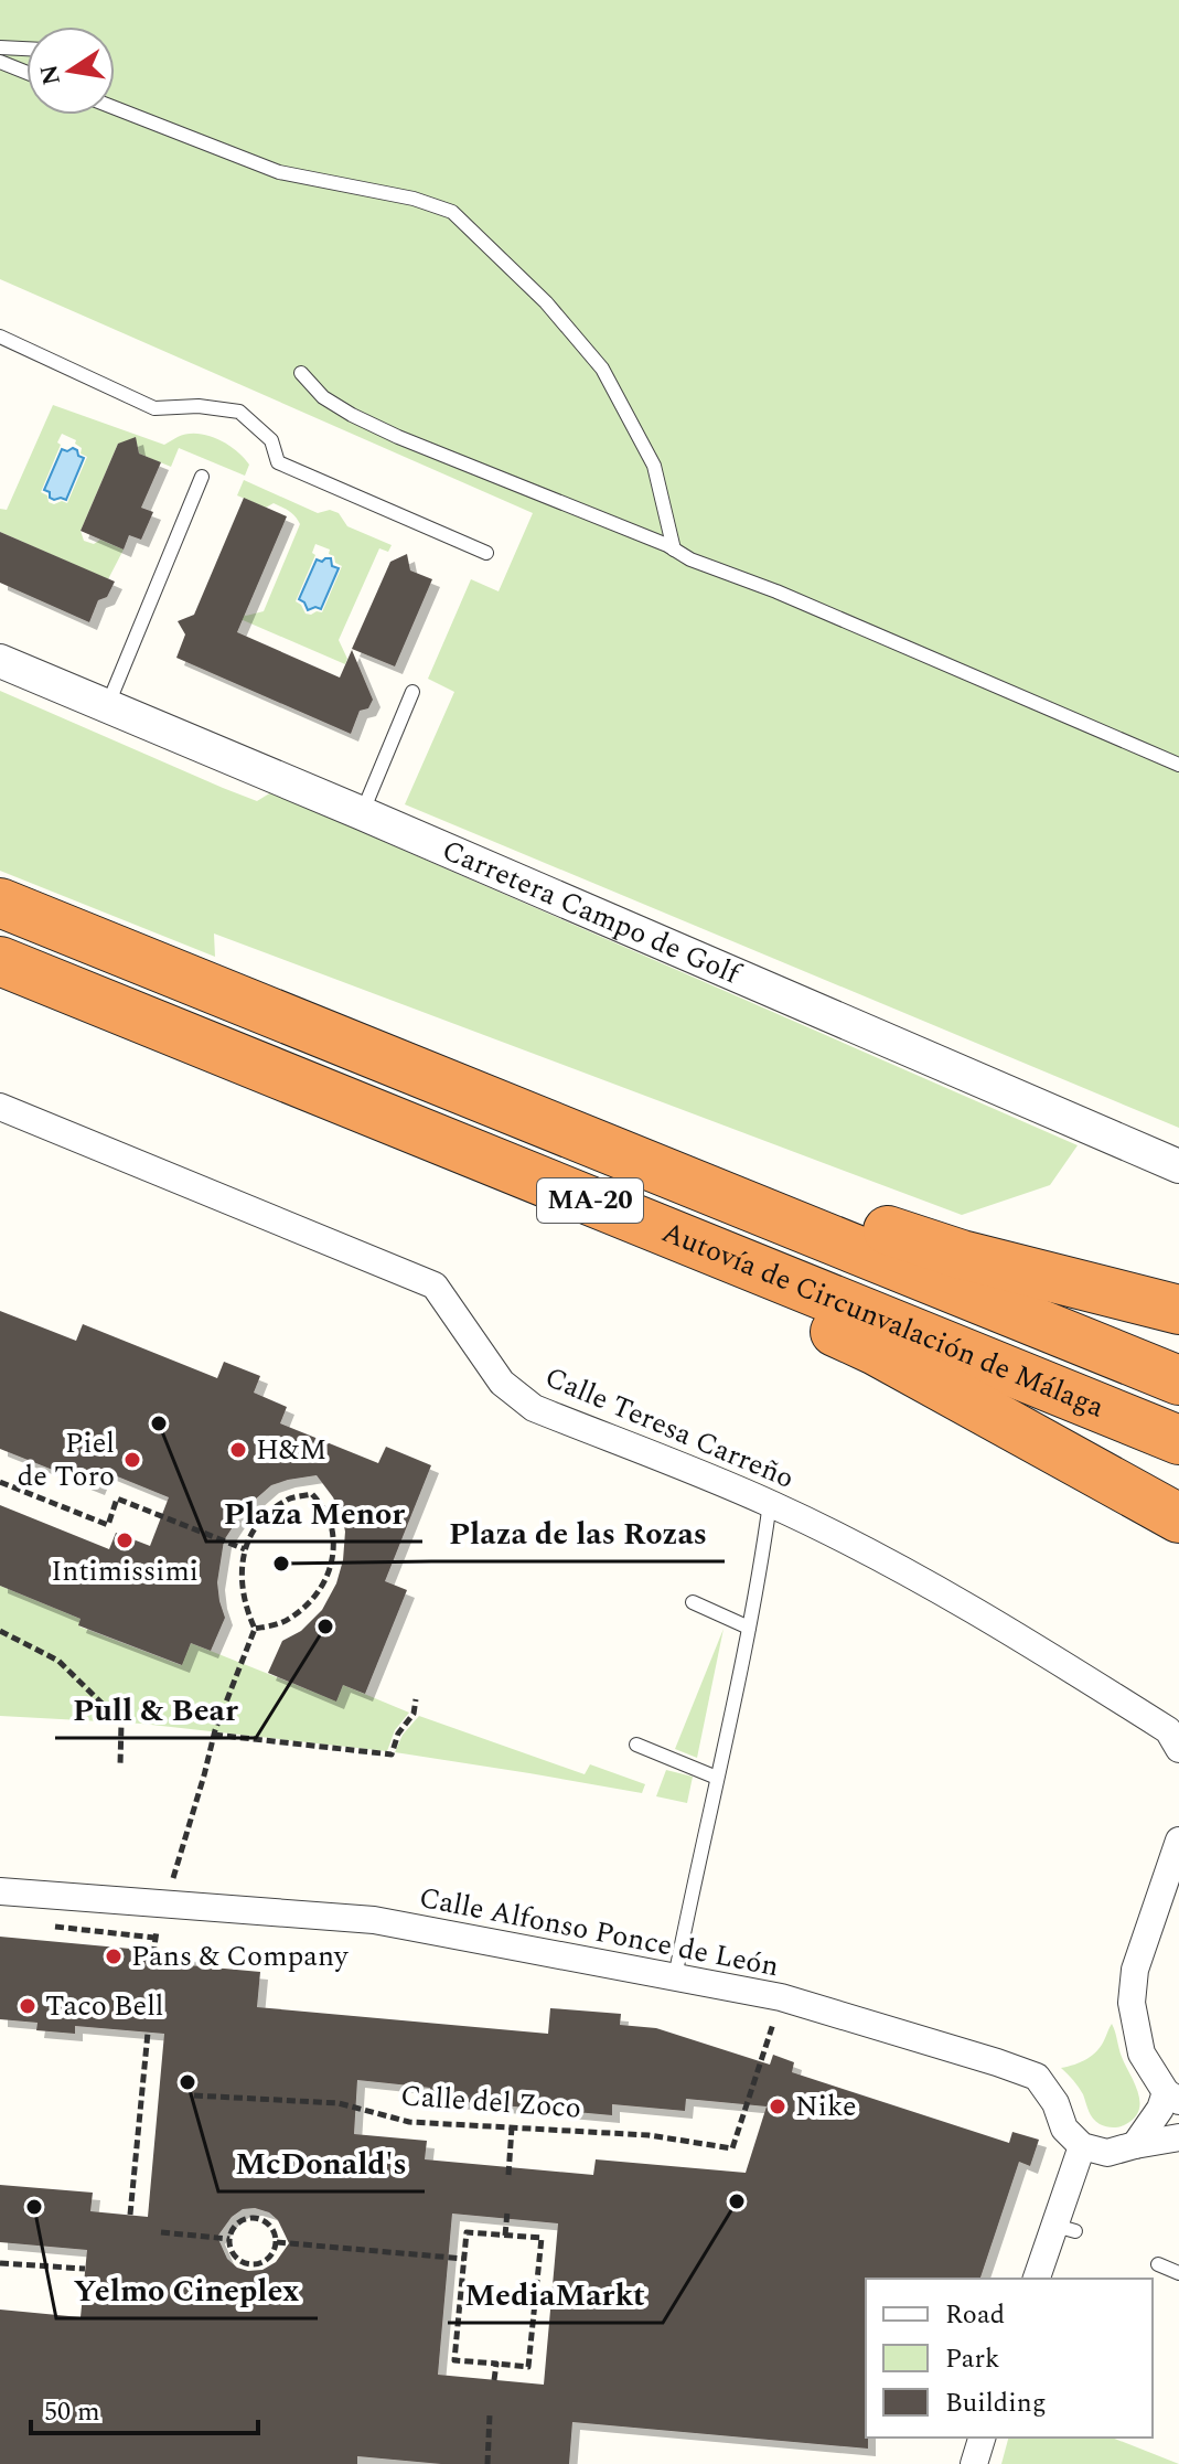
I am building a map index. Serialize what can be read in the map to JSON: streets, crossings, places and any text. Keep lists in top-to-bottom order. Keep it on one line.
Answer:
{"streets":{"highway":["MA-20","Autovía de Circunvalación de Málaga"],"street":["Carretera Campo de Golf","Calle Teresa Carreño","Calle Alfonso Ponce de León"],"path":["Calle del Zoco"]},"crossings":[["Calle Alfonso Ponce de León","Calle del Zoco"]],"places":["Plaza Menor","H&M","Piel de Toro","Intimissimi","Plaza de las Rozas","Pull & Bear","Pans & Company","Taco Bell","McDonald's","Nike","MediaMarkt","Yelmo Cineplex"],"legend":["Road","Park","Building"],"scale_bar":"50 m","north":"left"}
